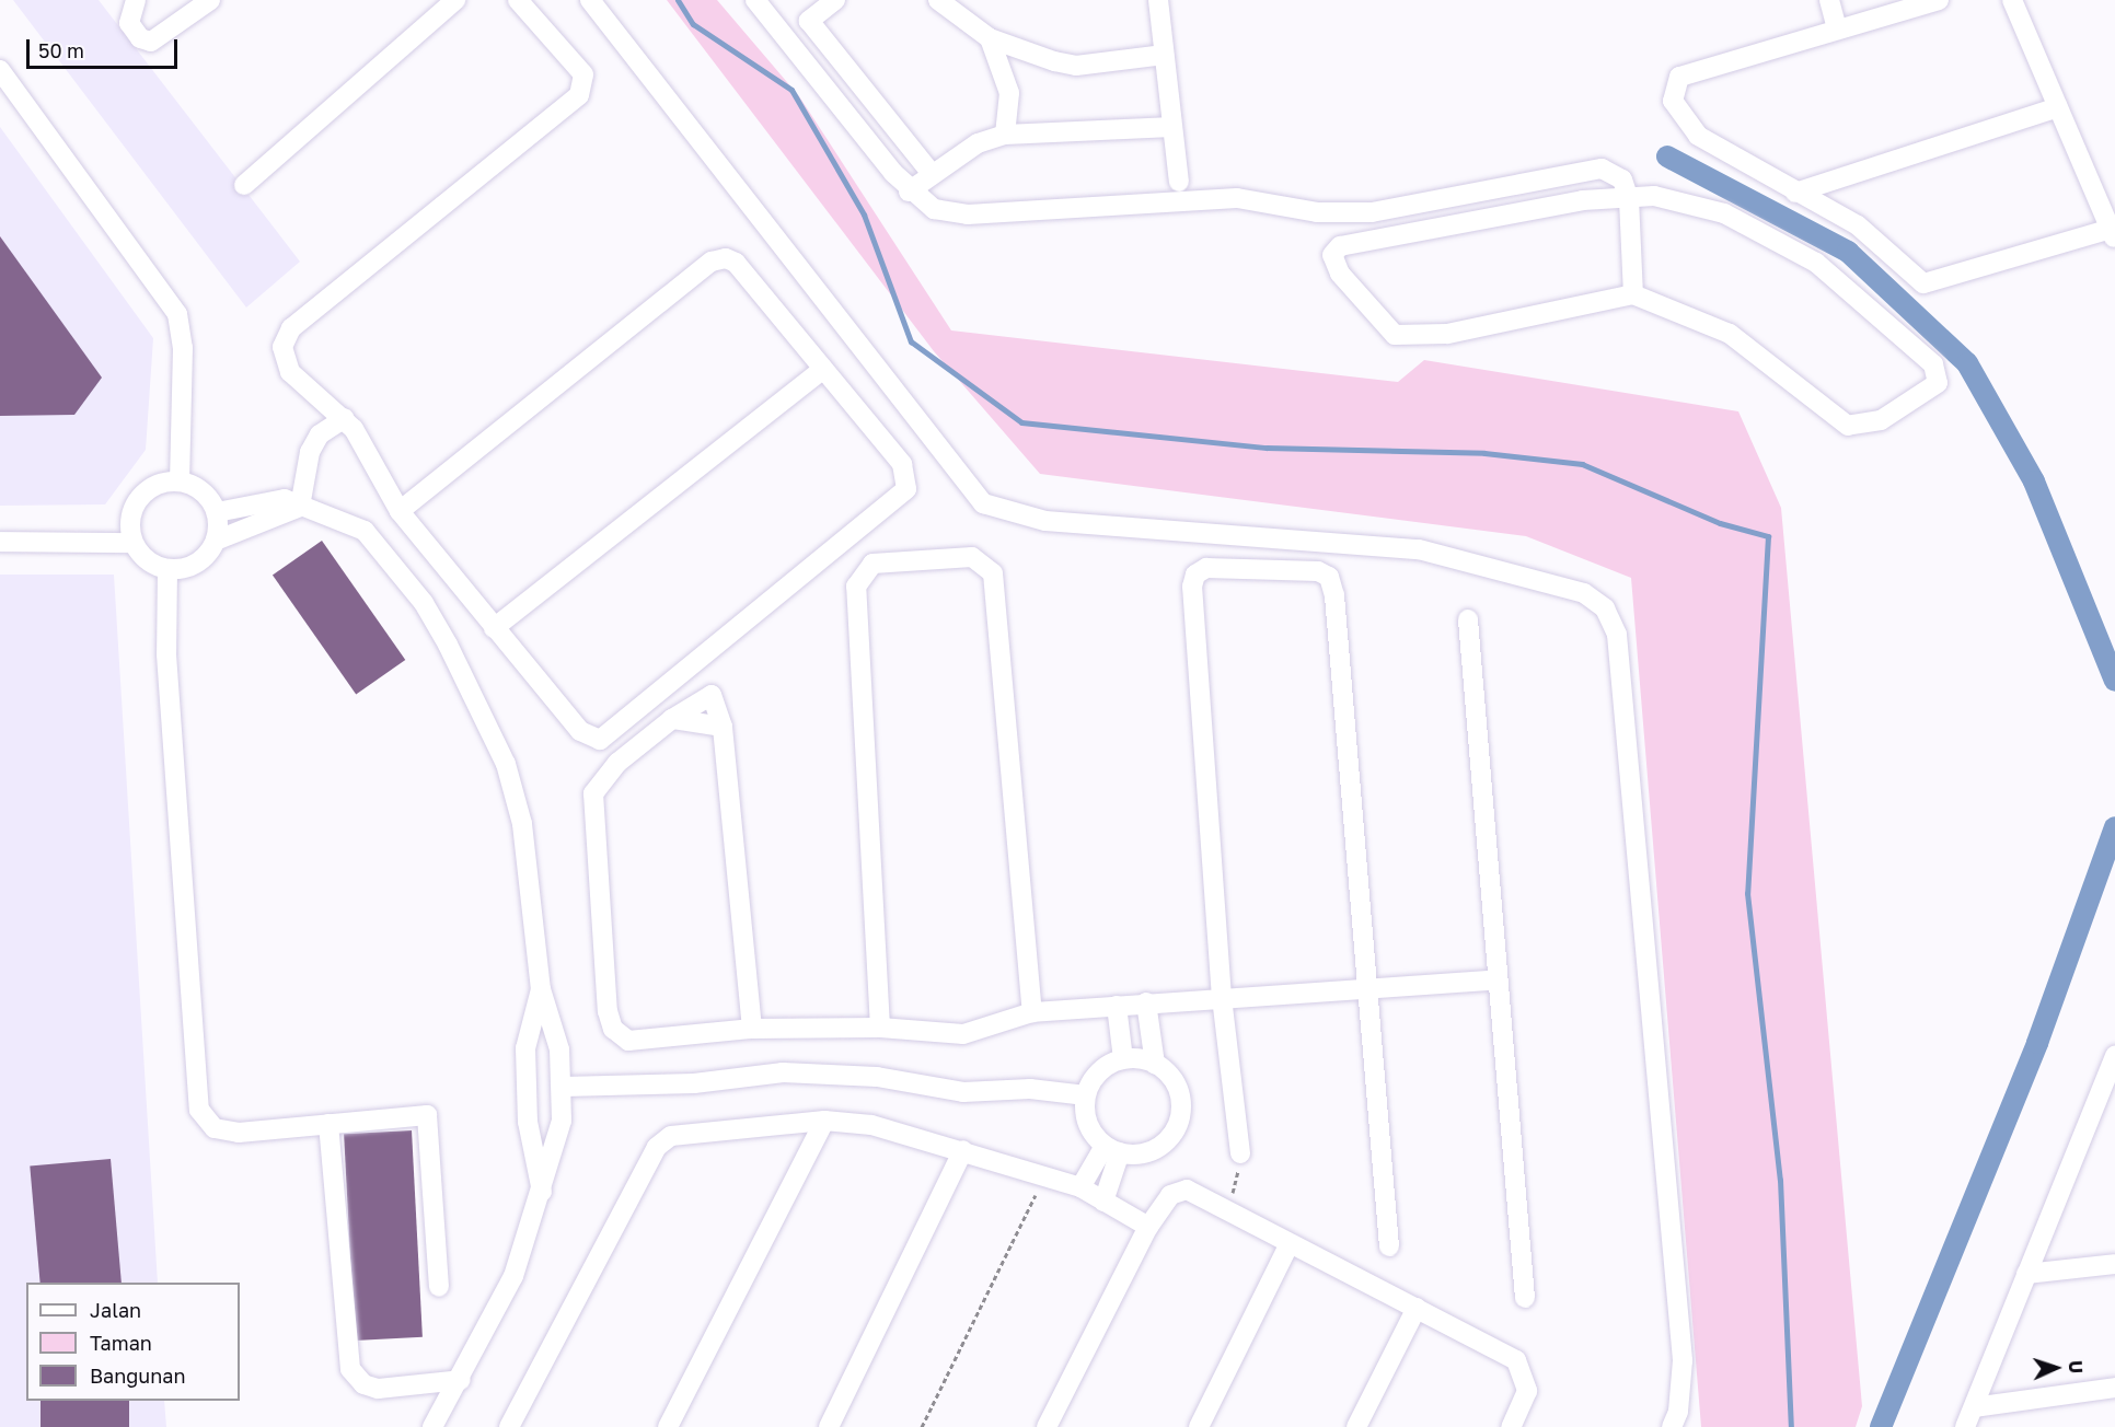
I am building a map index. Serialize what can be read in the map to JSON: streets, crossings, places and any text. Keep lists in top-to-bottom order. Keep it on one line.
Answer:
{"legend":["Jalan","Taman","Bangunan"],"scale_bar":"50 m","north":"right"}
